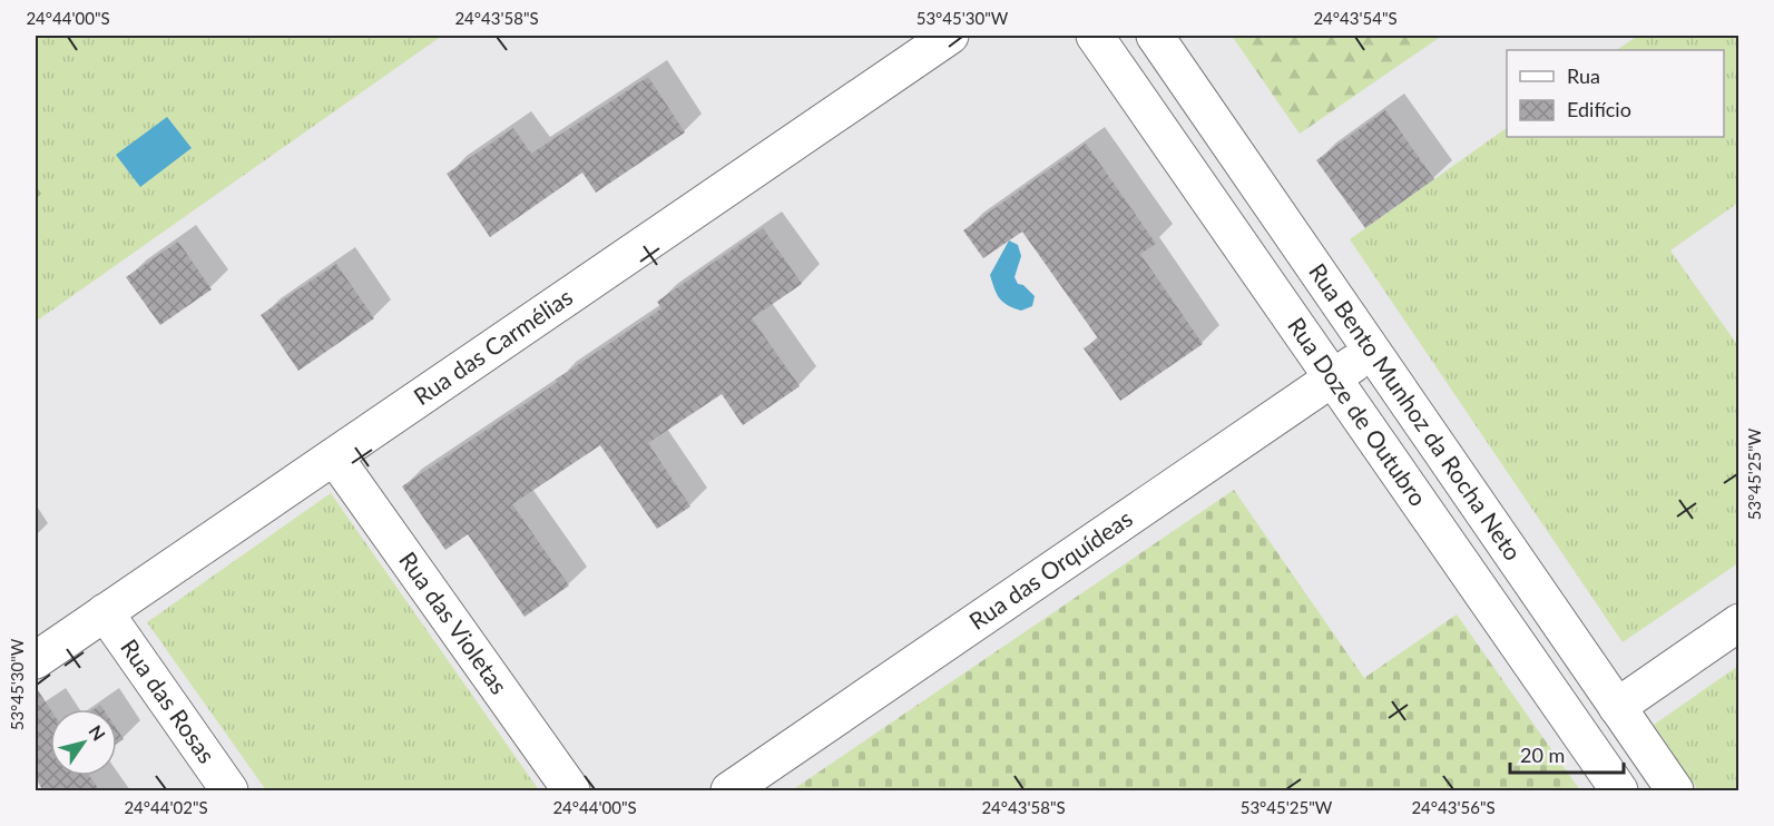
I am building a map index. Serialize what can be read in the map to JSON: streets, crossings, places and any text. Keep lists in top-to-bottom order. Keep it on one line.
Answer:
{"streets":{"street":["Rua das Carmélias","Rua Doze de Outubro","Rua Bento Munhoz da Rocha Neto","Rua das Orquídeas","Rua das Violetas","Rua das Rosas"]},"crossings":[["Rua das Carmélias","Rua das Violetas"],["Rua das Carmélias","Rua das Rosas"],["Rua Doze de Outubro","Rua das Orquídeas"],["Rua Bento Munhoz da Rocha Neto","Rua das Orquídeas"]],"legend":["Rua","Edifício"],"scale_bar":"20 m","north":"top right","coordinates":["24°44'00\"S","24°43'58\"S","53°45'30\"W","24°43'54\"S","53°45'25\"W","24°44'02\"S","24°43'56\"S"]}
